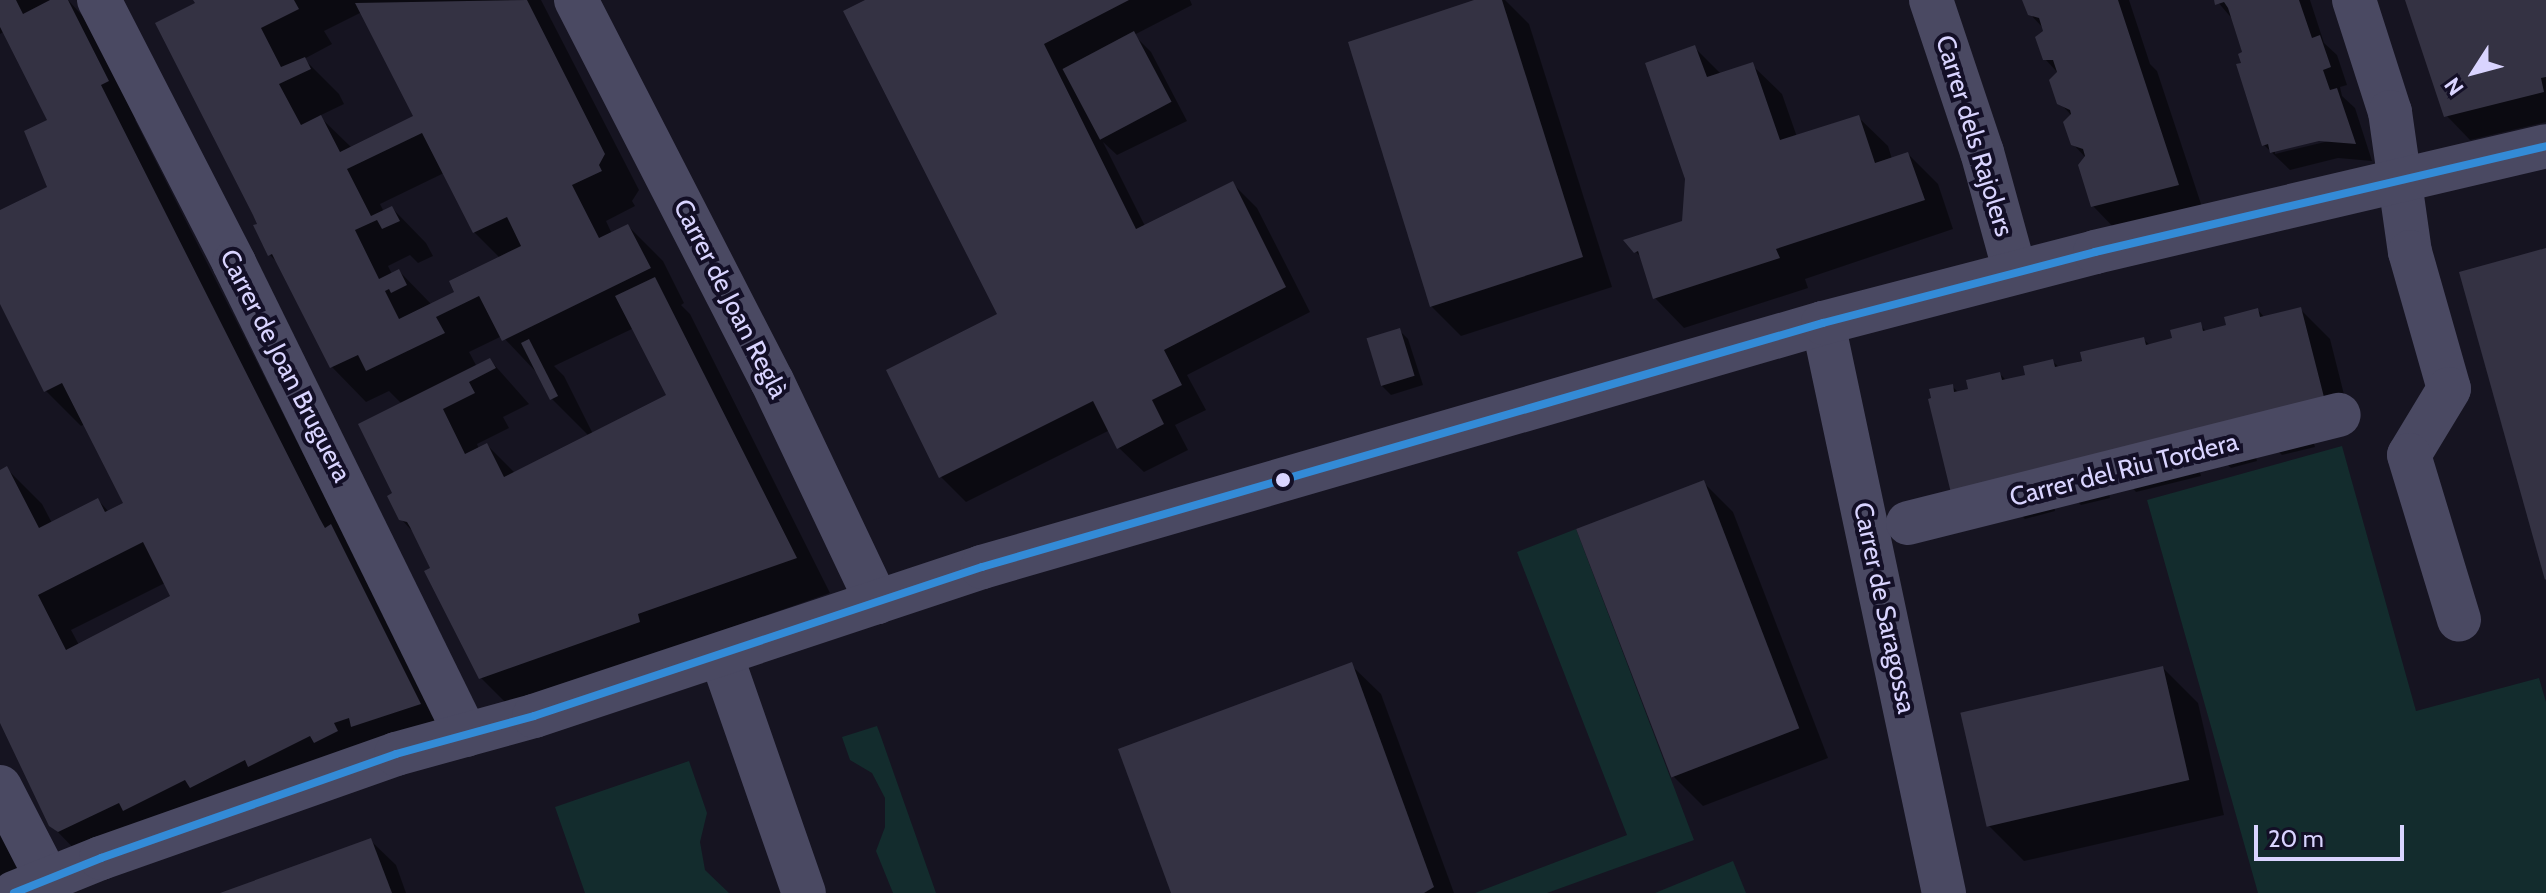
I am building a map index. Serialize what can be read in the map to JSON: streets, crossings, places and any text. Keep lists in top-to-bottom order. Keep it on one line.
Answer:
{"streets":{"street":["Carrer dels Rajolers","Carrer de Joan Reglà","Carrer de Joan Bruguera","Carrer del Riu Tordera","Carrer de Saragossa"]},"scale_bar":"20 m","north":"bottom left"}
